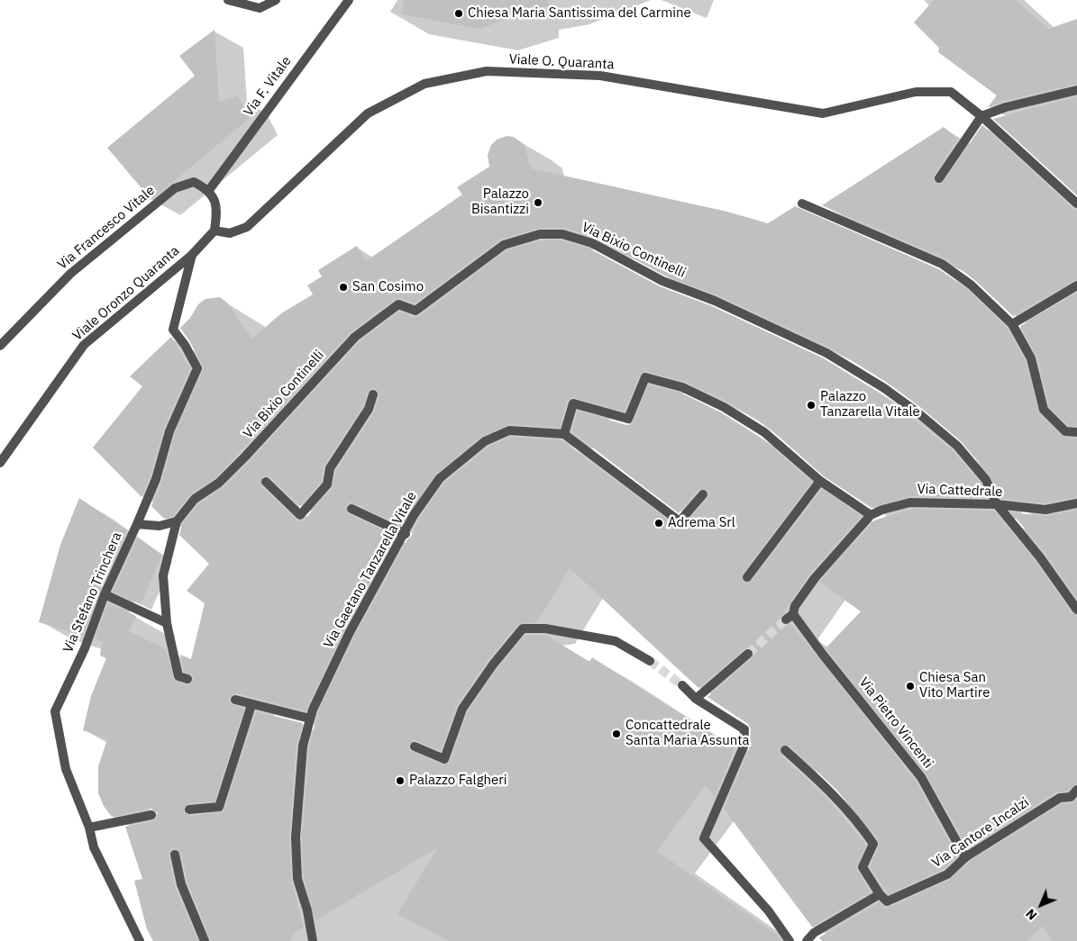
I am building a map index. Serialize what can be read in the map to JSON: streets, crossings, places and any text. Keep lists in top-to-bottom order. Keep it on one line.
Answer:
{"streets":{"street":["Viale O. Quaranta","Via F. Vitale","Via Francesco Vitale","Via Bixio Continelli","Viale Oronzo Quaranta","Via Cattedrale","Via Gaetano Tanzarella Vitale","Via Stefano Trinchera","Via Pietro Vincenti","Via Cantore Incalzi"]},"crossings":[["Via F. Vitale","Via Francesco Vitale"],["Via Bixio Continelli","Via Cattedrale"],["Viale Oronzo Quaranta","Via Stefano Trinchera"],["Via Cattedrale","Via Pietro Vincenti"],["Via Pietro Vincenti","Via Cantore Incalzi"]],"places":["Chiesa Maria Santissima del Carmine","Palazzo Bisantizzi","San Cosimo","Palazzo Tanzarella Vitale","Adrema Srl","Chiesa San Vito Martire","Concattedrale Santa Maria Assunta","Palazzo Falgheri"],"north":"bottom left"}
